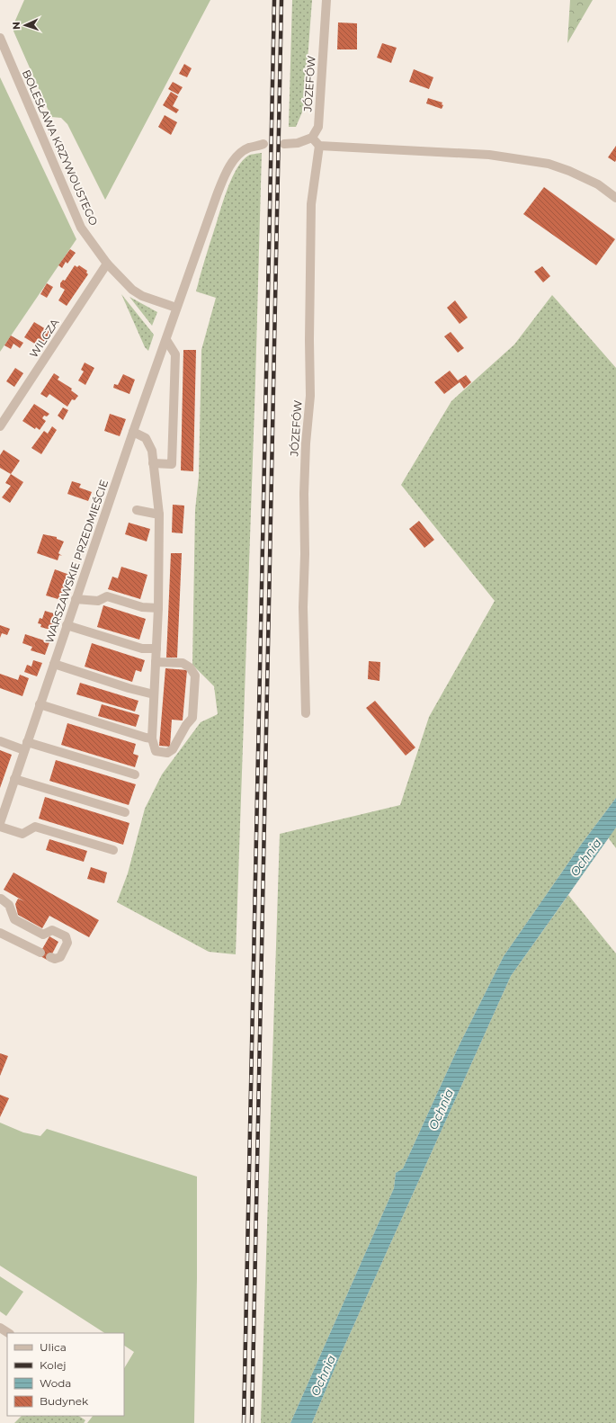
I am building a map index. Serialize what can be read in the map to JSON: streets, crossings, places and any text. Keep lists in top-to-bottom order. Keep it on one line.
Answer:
{"streets":{"street":["JÓZEFÓW","BOLESŁAWA KRZYWOUSTEGO","WILCZA","WARSZAWSKIE PRZEDMIEŚCIE"]},"crossings":[["BOLESŁAWA KRZYWOUSTEGO","WILCZA"],["BOLESŁAWA KRZYWOUSTEGO","WARSZAWSKIE PRZEDMIEŚCIE"]],"water":["Ochnia"],"legend":["Ulica","Kolej","Woda","Budynek"],"north":"left"}
